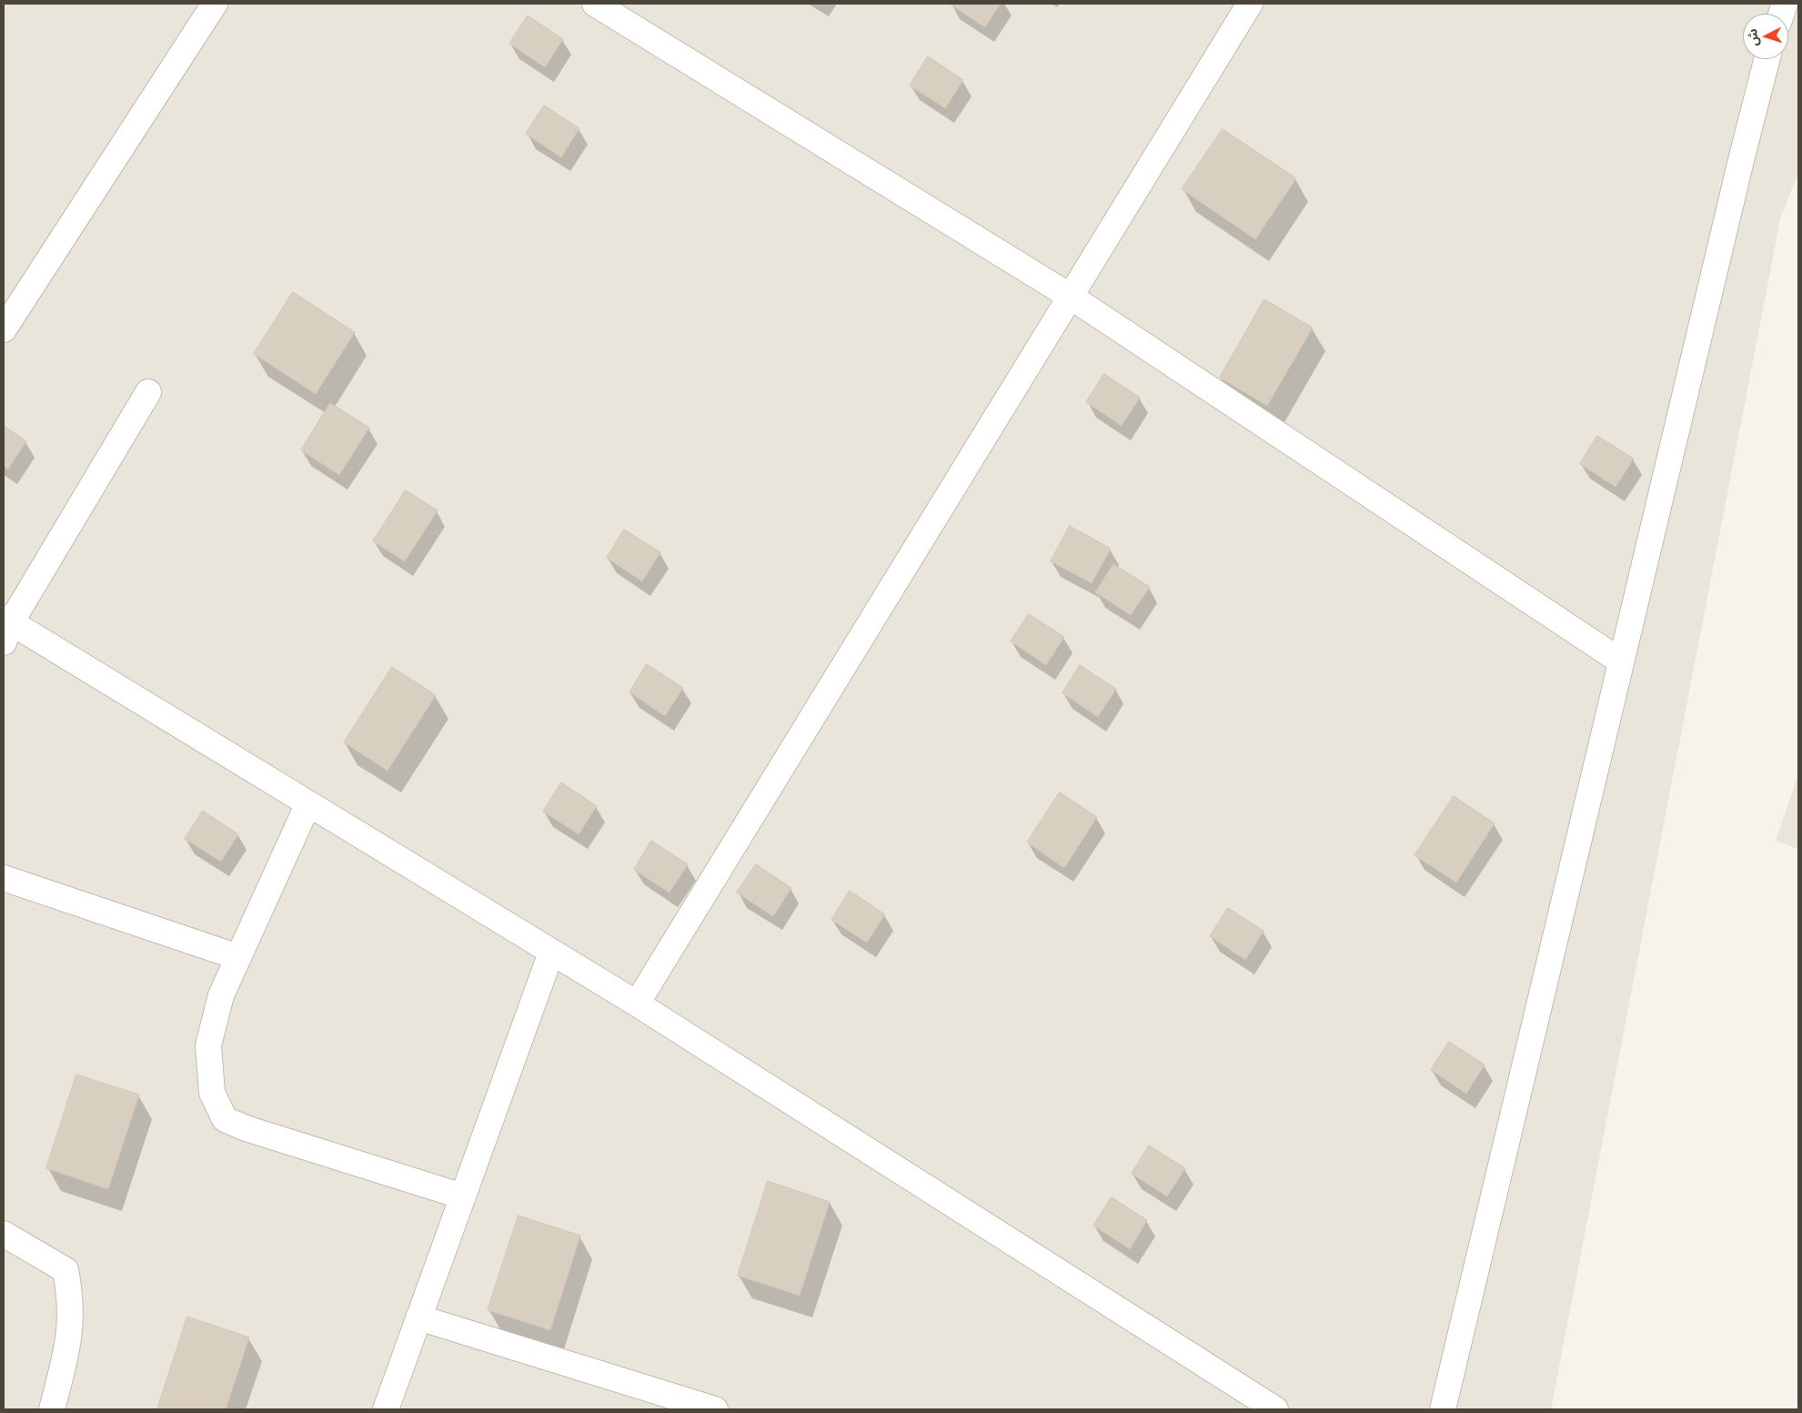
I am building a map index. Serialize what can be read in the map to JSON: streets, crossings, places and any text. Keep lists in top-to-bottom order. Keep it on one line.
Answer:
{"north":"left"}
